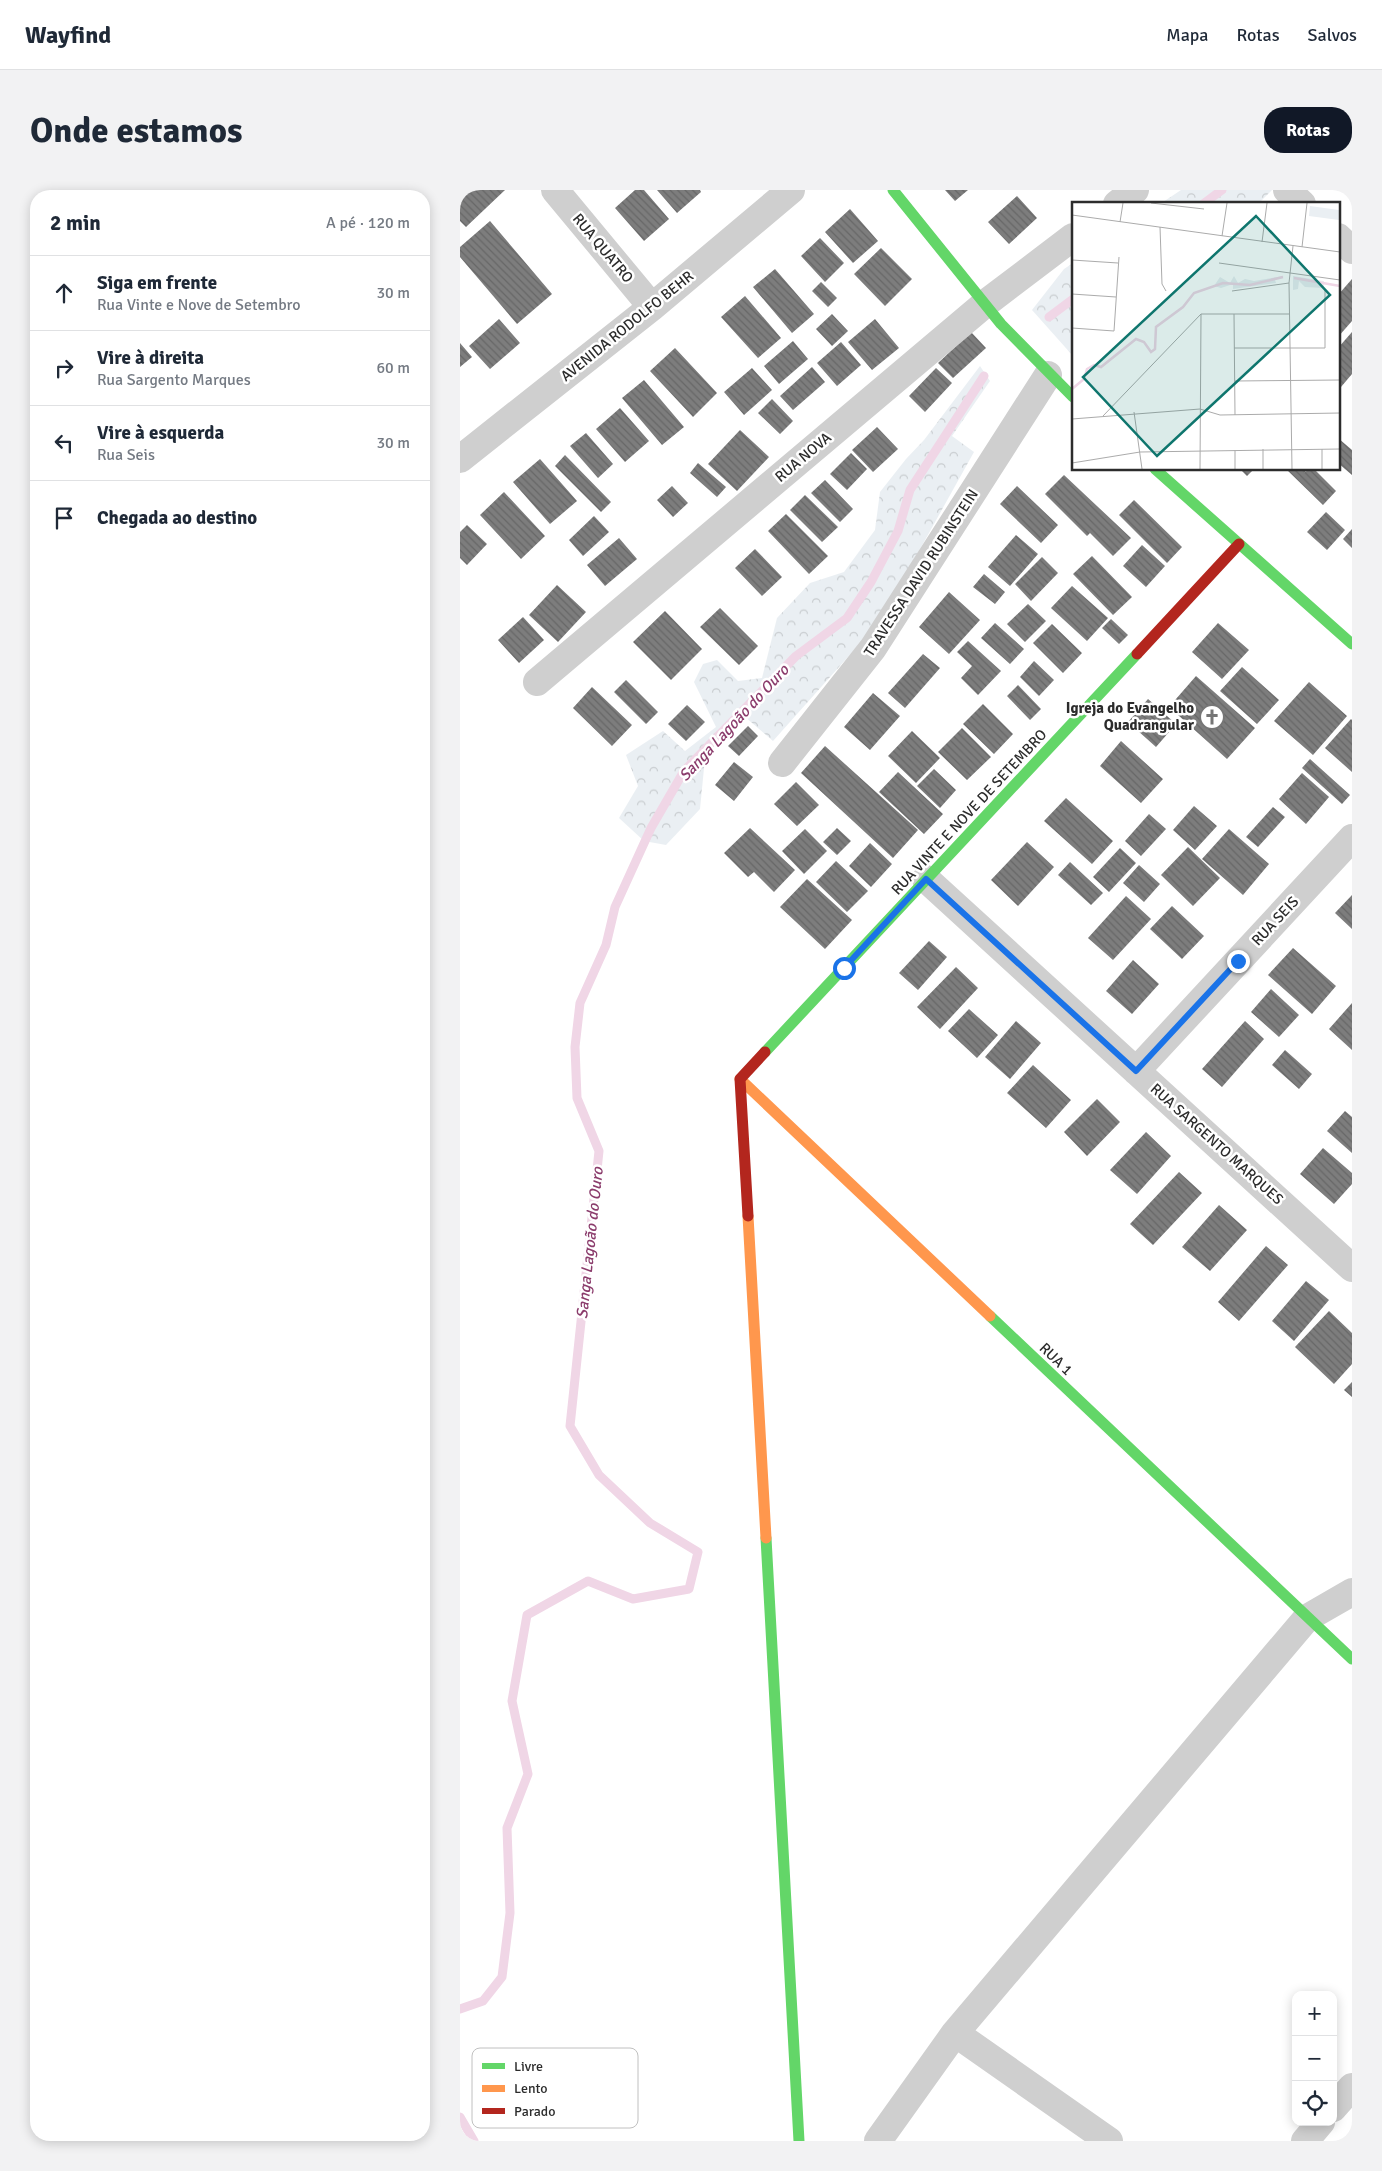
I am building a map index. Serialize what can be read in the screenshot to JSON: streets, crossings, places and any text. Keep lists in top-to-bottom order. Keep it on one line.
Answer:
{"streets":{"street":["RUA QUATRO","AVENIDA RODOLFO BEHR","RUA NOVA","TRAVESSA DAVID RUBINSTEIN","RUA VINTE E NOVE DE SETEMBRO","RUA SEIS","RUA SARGENTO MARQUES","RUA 1"]},"crossings":[["RUA QUATRO","AVENIDA RODOLFO BEHR"],["RUA VINTE E NOVE DE SETEMBRO","RUA SARGENTO MARQUES"],["RUA VINTE E NOVE DE SETEMBRO","RUA 1"],["RUA SEIS","RUA SARGENTO MARQUES"]],"water":["Sanga Lagoão do Ouro"],"places":{"church":["Igreja do Evangelho Quadrangular"]},"legend":["Livre","Lento","Parado"],"page":{"header":"Wayfind","nav":["Mapa","Rotas","Salvos"],"buttons":"Rotas","title":"Onde estamos","heading":["2 min","A pé · 120 m"],"list":[["Siga em frente","Rua Vinte e Nove de Setembro","30 m"],["Vire à direita","Rua Sargento Marques","60 m"],["Vire à esquerda","Rua Seis","30 m"],"Chegada ao destino"],"map_buttons":["+","−"]}}
